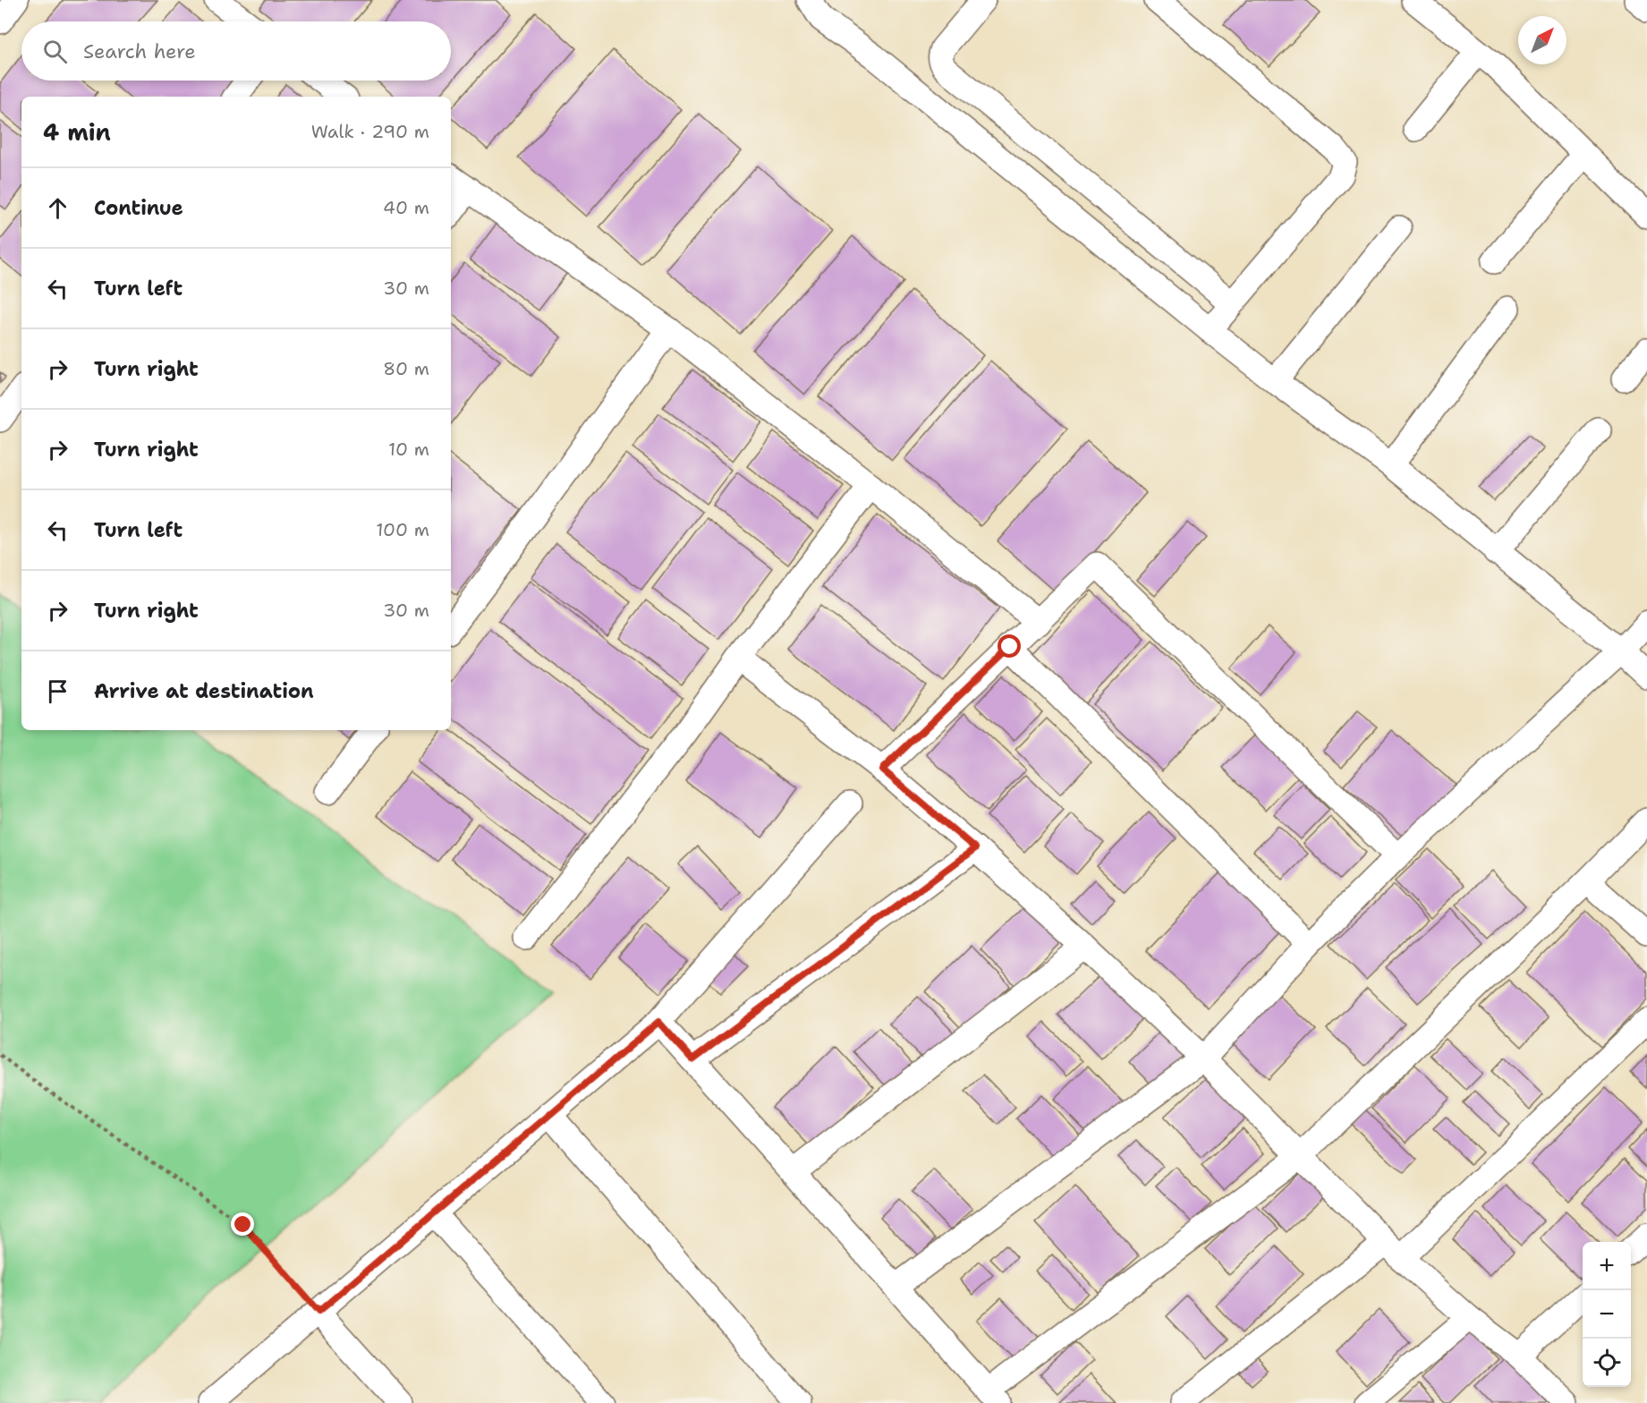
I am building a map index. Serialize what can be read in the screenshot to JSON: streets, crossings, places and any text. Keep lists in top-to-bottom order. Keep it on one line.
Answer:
{"north":"top right","page":{"search":"Search here","heading":["4 min","Walk · 290 m"],"list":[["Continue","40 m"],["Turn left","30 m"],["Turn right","80 m"],["Turn right","10 m"],["Turn left","100 m"],["Turn right","30 m"],"Arrive at destination"],"map_buttons":["+","−"]}}
